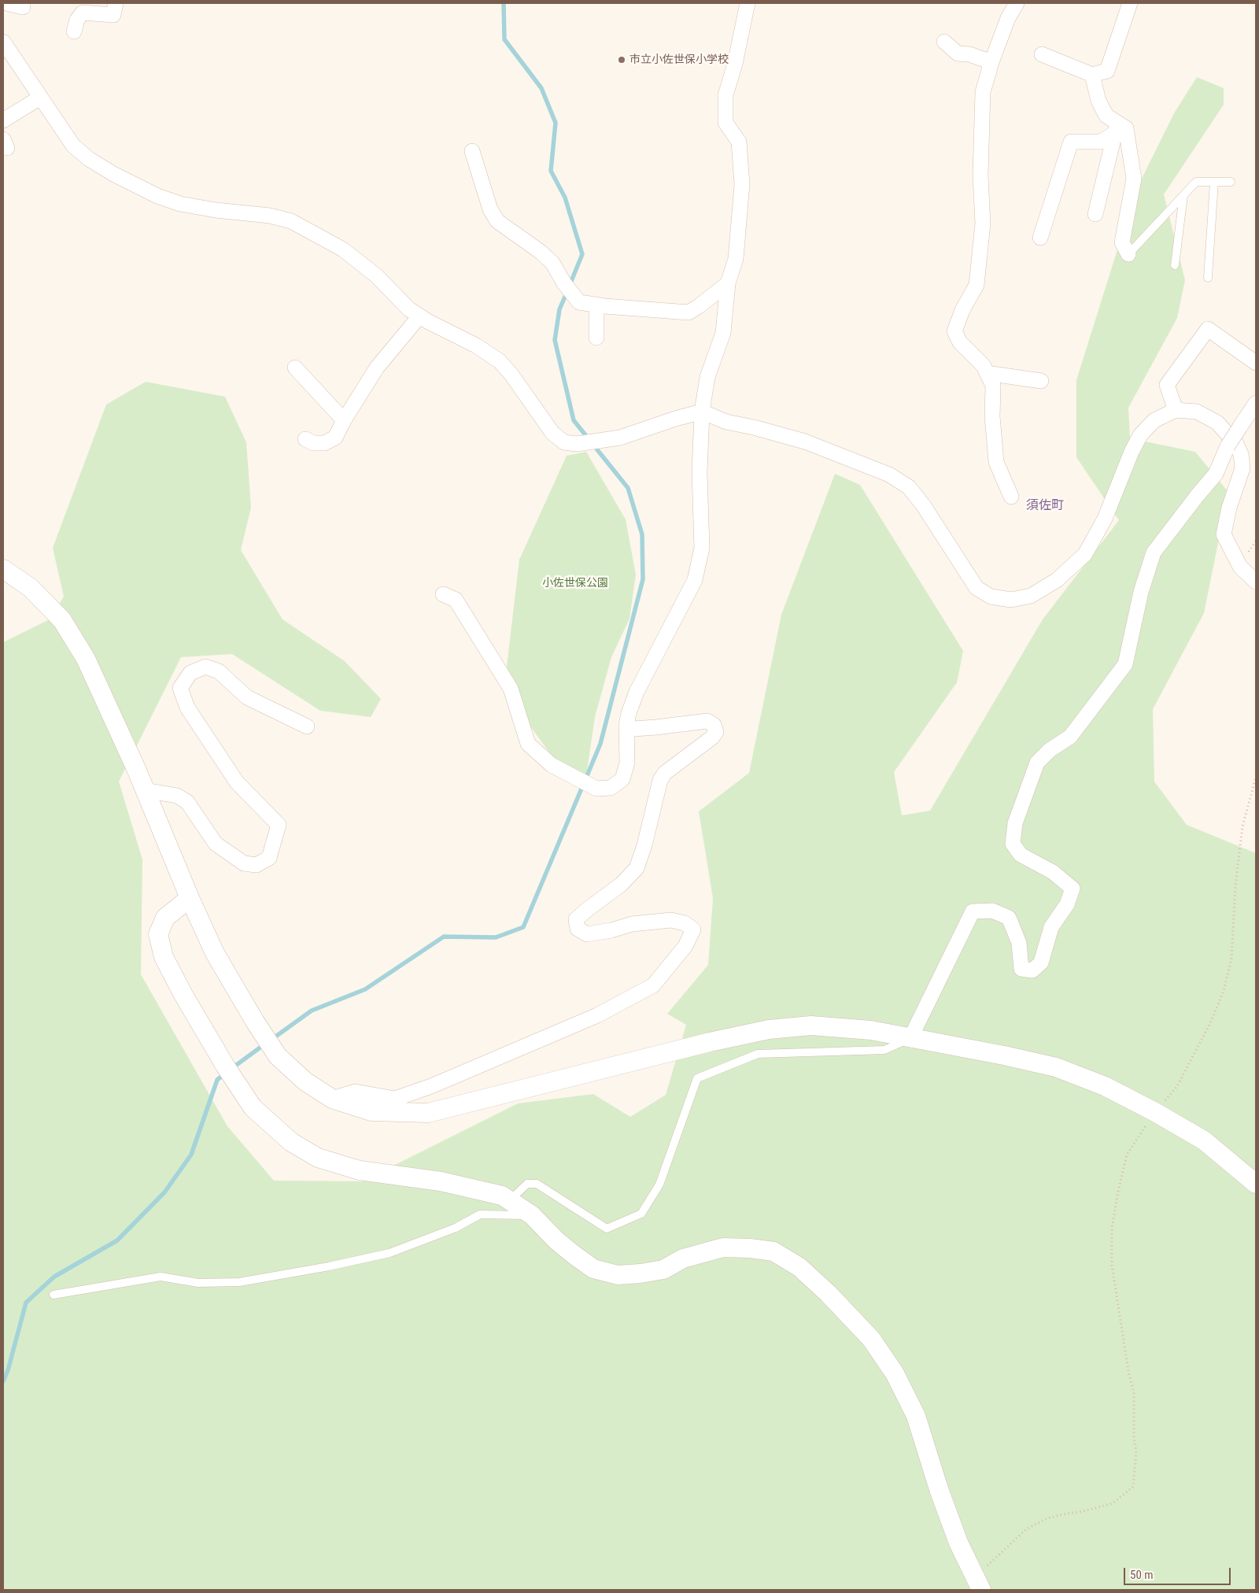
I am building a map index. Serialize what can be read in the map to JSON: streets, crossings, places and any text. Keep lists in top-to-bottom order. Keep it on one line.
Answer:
{"districts":["須佐町"],"parks":["小佐世保公園"],"places":["市立小佐世保小学校"],"scale_bar":"50 m"}
